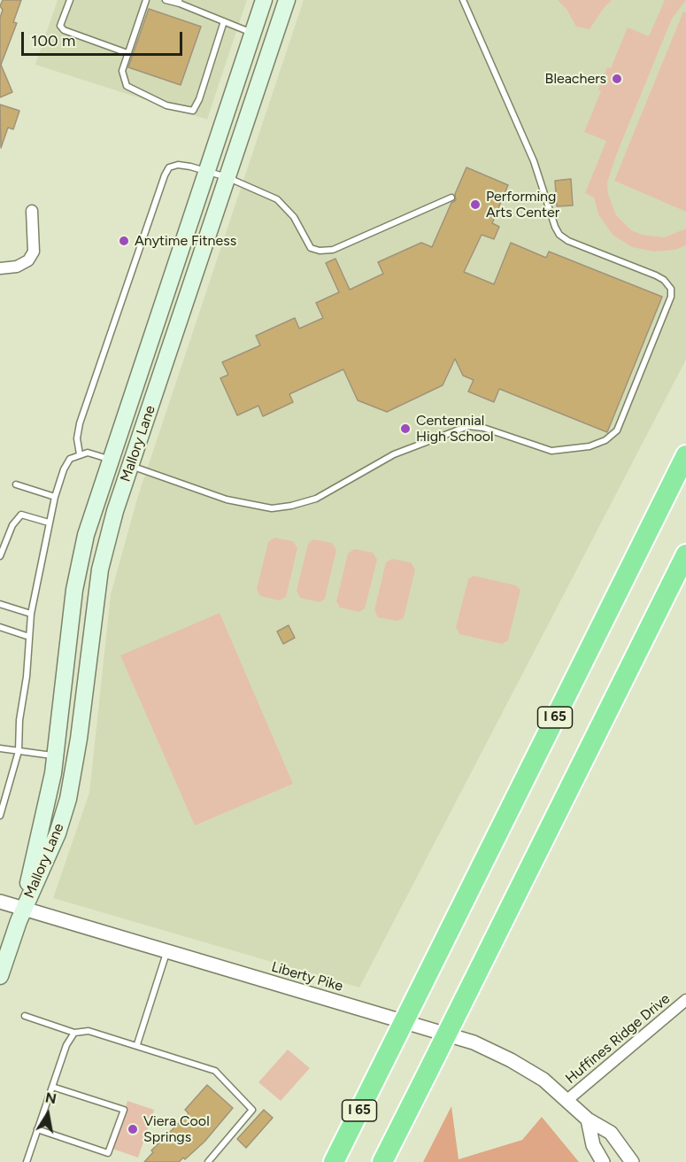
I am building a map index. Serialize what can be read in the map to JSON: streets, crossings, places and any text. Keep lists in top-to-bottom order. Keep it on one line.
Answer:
{"streets":{"highway":["I 65"],"main road":["Mallory Lane"],"street":["Liberty Pike","Huffines Ridge Drive"]},"crossings":[["Mallory Lane","Liberty Pike"],["Liberty Pike","Huffines Ridge Drive"]],"places":["Bleachers","Performing Arts Center","Anytime Fitness","Centennial High School","Viera Cool Springs"],"scale_bar":"100 m","north":"top"}
